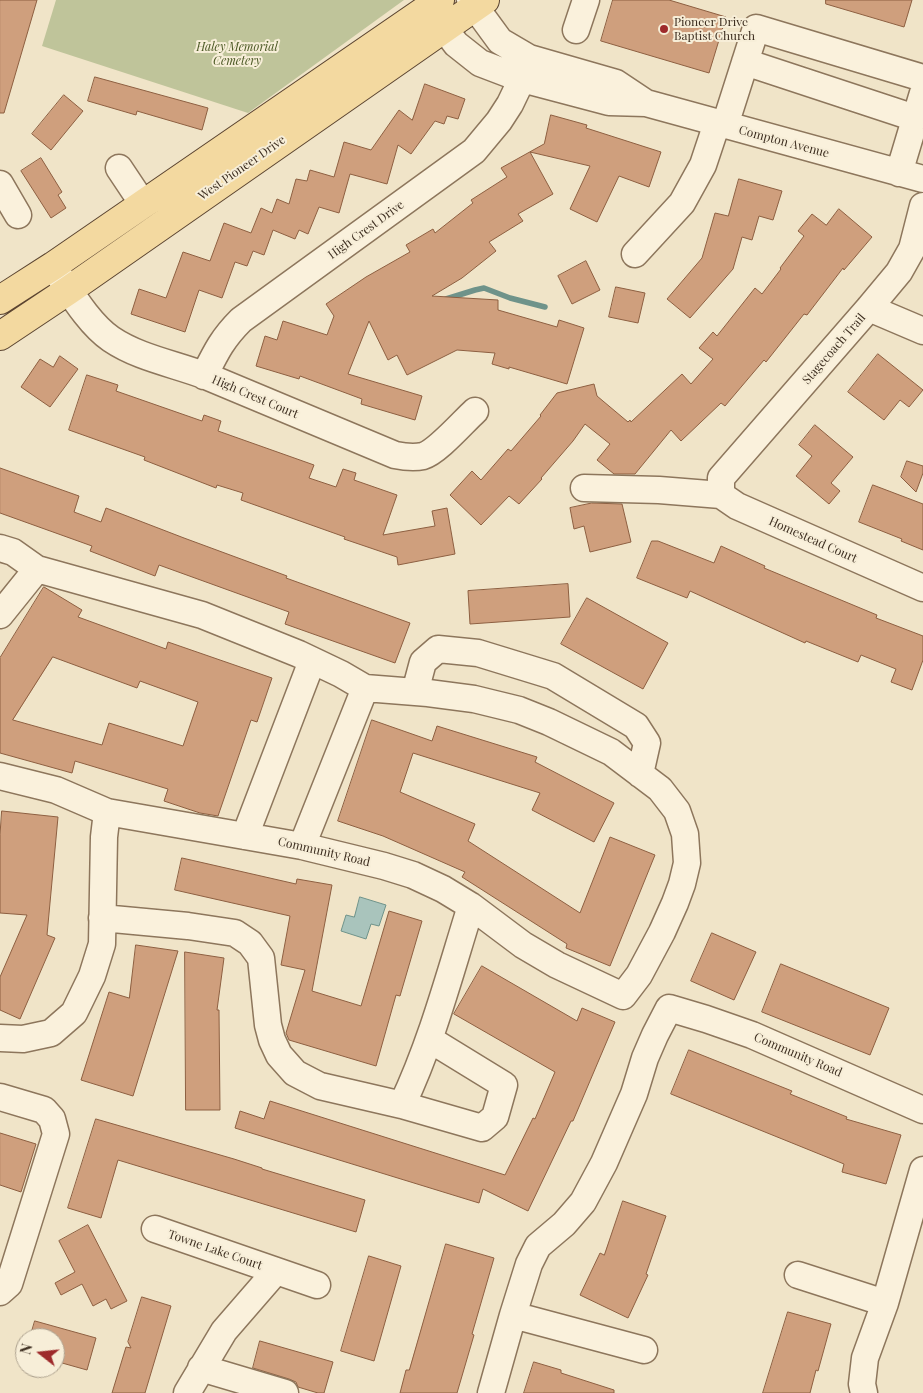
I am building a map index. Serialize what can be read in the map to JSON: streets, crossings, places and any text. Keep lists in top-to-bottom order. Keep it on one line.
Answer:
{"streets":{"main road":["West Pioneer Drive"],"street":["Compton Avenue","High Crest Drive","Stagecoach Trail","High Crest Court","Homestead Court","Community Road","Towne Lake Court"]},"crossings":[["Compton Avenue","West Pioneer Drive"],["Compton Avenue","High Crest Drive"],["West Pioneer Drive","High Crest Court"],["High Crest Drive","High Crest Court"],["Stagecoach Trail","Homestead Court"]],"parks":["Haley Memorial Cemetery"],"places":["Pioneer Drive Baptist Church"],"north":"left"}
